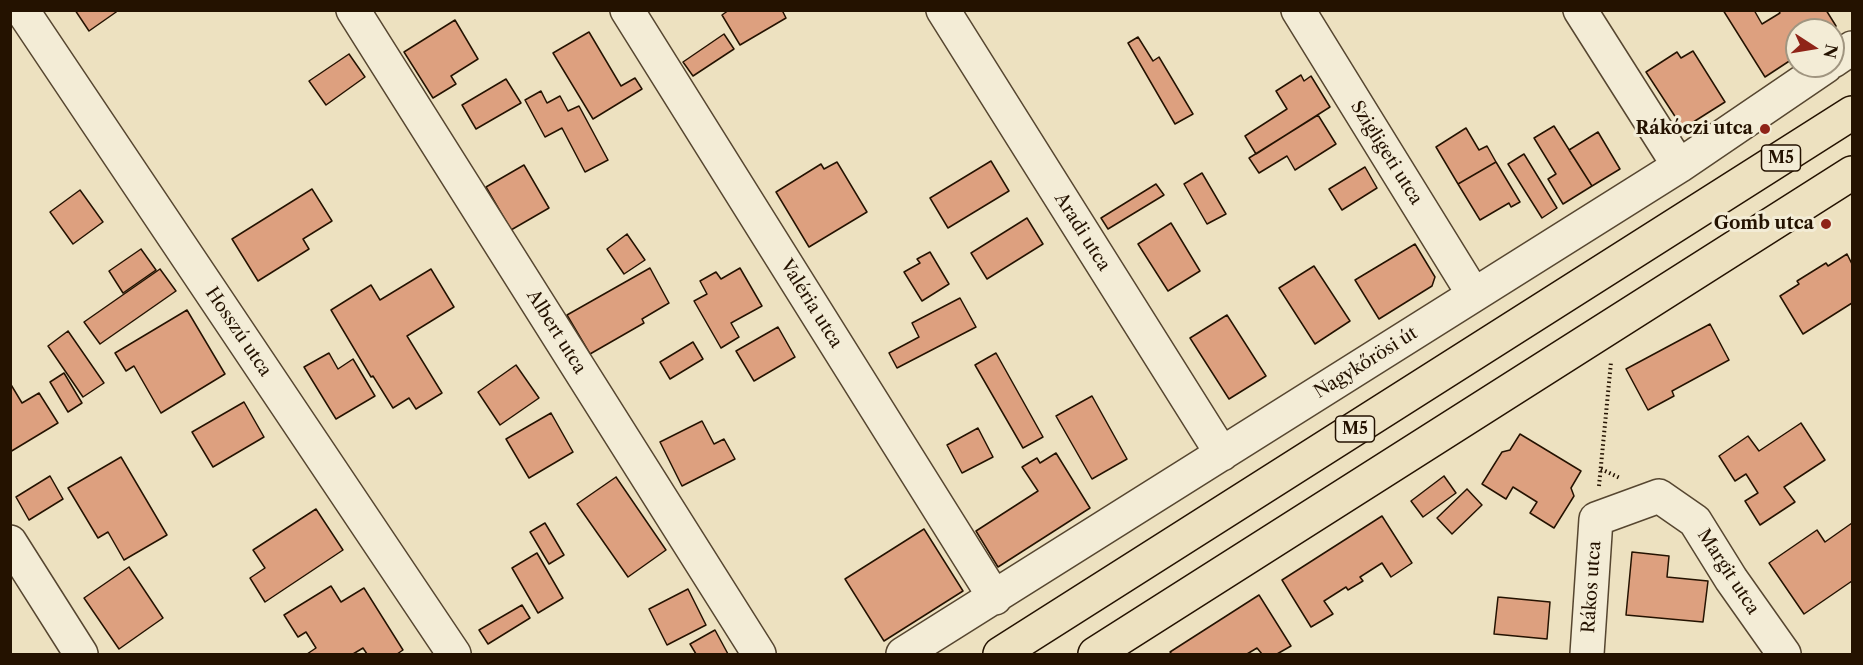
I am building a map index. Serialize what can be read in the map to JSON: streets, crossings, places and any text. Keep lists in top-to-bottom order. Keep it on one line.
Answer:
{"streets":{"main road":["M5"],"street":["Szigligeti utca","Aradi utca","Valéria utca","Hosszú utca","Albert utca","Nagykőrösi út","Margit utca","Rákos utca"]},"crossings":[["Szigligeti utca","Nagykőrösi út"],["Aradi utca","Nagykőrösi út"],["Valéria utca","Nagykőrösi út"],["Margit utca","Rákos utca"]],"places":["Rákóczi utca","Gomb utca"],"north":"right"}
